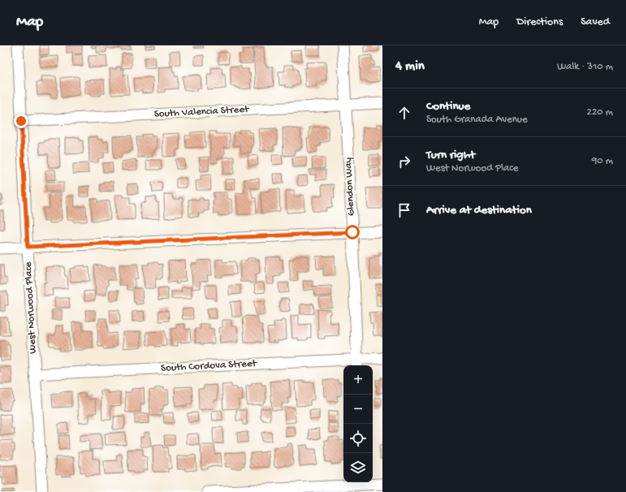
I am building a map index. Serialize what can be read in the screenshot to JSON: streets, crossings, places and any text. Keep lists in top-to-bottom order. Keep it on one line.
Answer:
{"streets":{"street":["South Valencia Street","Glendon Way","West Norwood Place","South Cordova Street"]},"crossings":[["South Valencia Street","Glendon Way"],["South Valencia Street","West Norwood Place"],["Glendon Way","South Cordova Street"],["West Norwood Place","South Cordova Street"]],"page":{"header":"Map","nav":["Map","Directions","Saved"],"heading":["4 min","Walk · 310 m"],"list":[["Continue","South Granada Avenue","220 m"],["Turn right","West Norwood Place","90 m"],"Arrive at destination"],"map_buttons":["+","−"]}}
